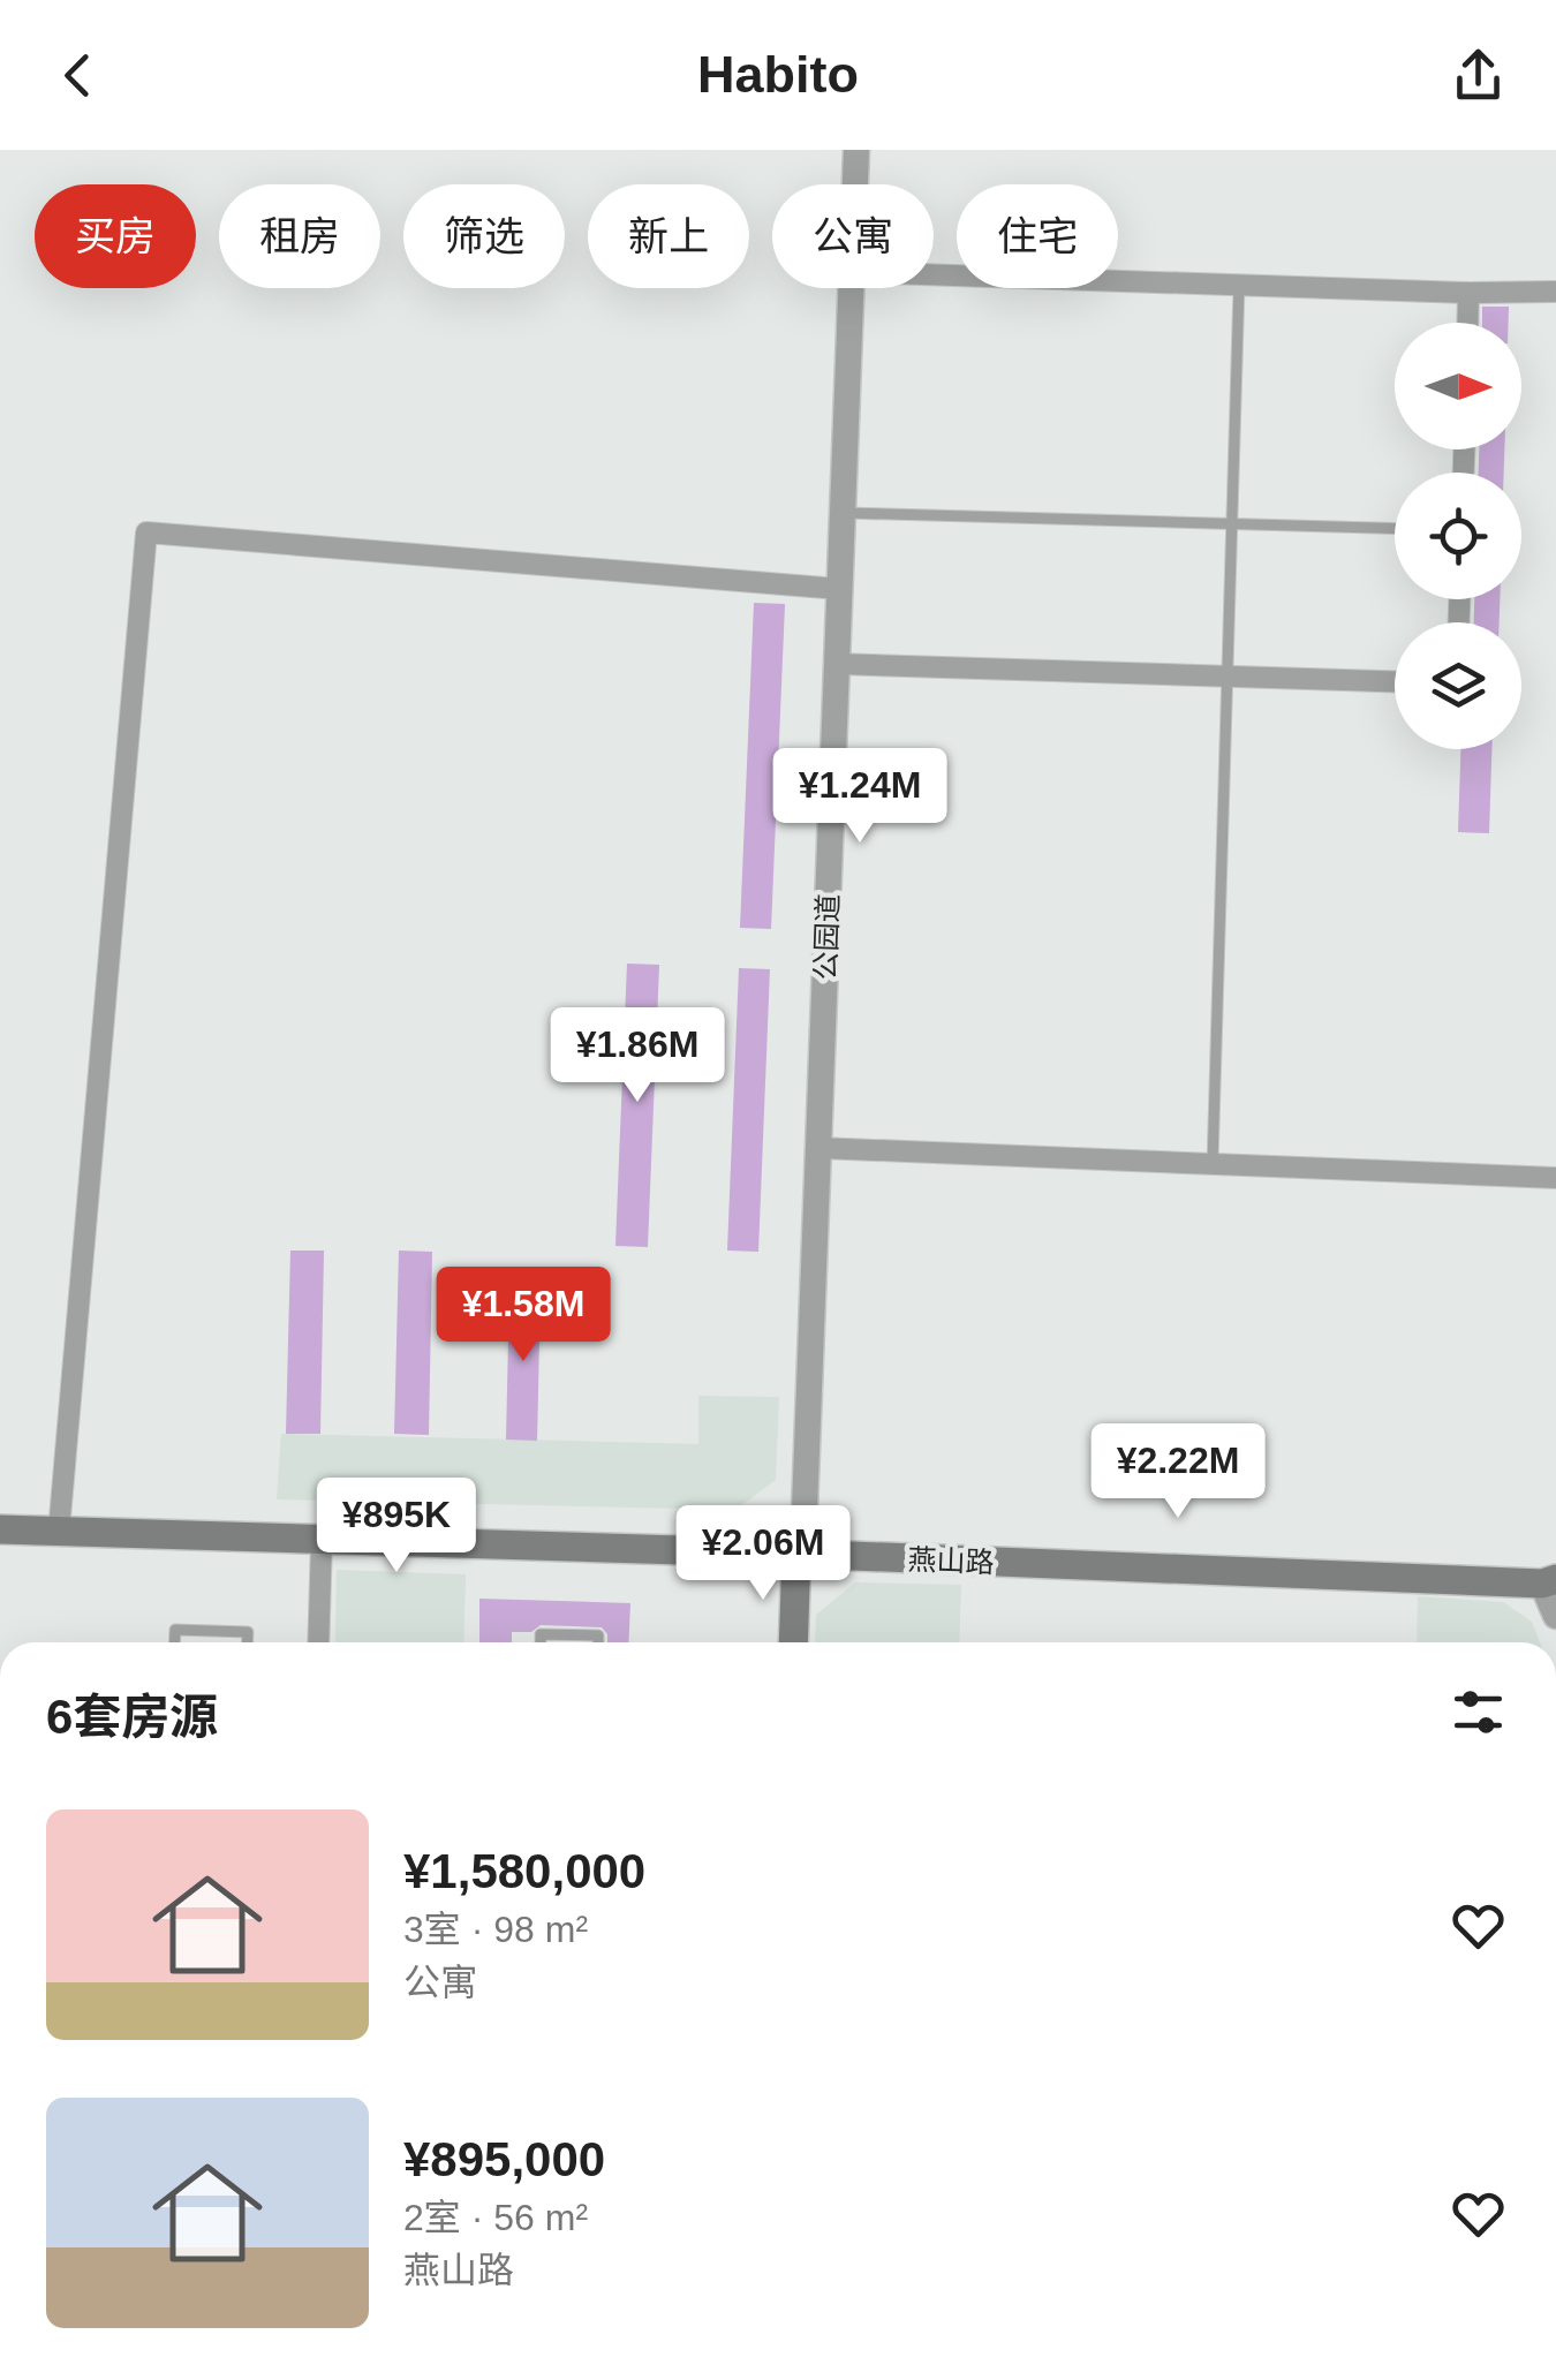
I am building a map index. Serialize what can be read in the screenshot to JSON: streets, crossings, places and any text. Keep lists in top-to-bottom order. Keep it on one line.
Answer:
{"streets":{"main road":["公园道","燕山路"]},"crossings":[["公园道","燕山路"]],"north":"right","page":{"header":"Habito","chip":["买房","租房","筛选","新上","公寓","住宅"],"price":["¥1.24M","¥1.86M","¥1.58M","¥2.22M","¥895K","¥2.06M"],"heading":"6套房源","list":[{"name":"¥1,580,000","note":"3室 · 98 m² · 公寓"},{"name":"¥895,000","note":"2室 · 56 m² · 燕山路"}]}}
